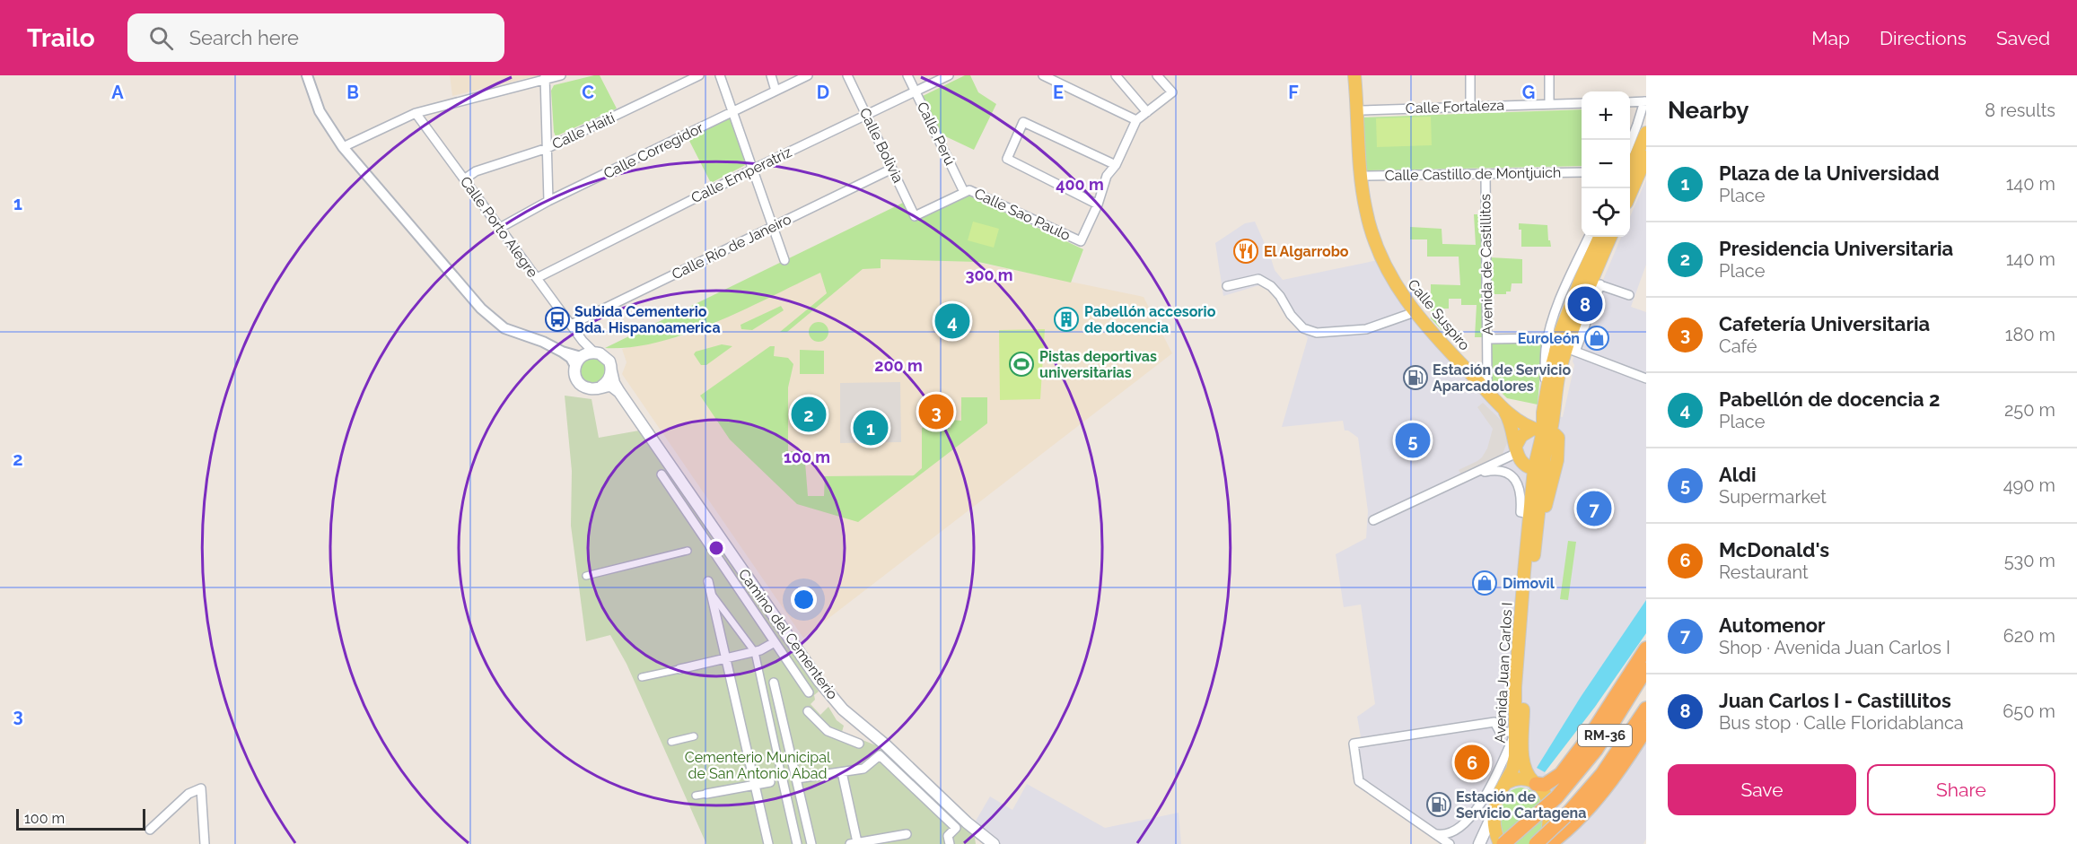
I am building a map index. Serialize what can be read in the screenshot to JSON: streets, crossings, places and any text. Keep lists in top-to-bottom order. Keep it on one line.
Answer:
{"streets":{"highway":["RM-36"],"main road":["Calle Suspiro","Camino del Cementerio","Avenida Juan Carlos I"],"street":["Calle Fortaleza","Calle Haití","Calle Perú","Calle Bolivia","Calle Corregidor","Calle Castillo de Montjuich","Calle Emperatriz","Calle Sao Paulo","Calle Porto Alegre","Calle Río de Janeiro","Avenida de Castillitos"]},"crossings":[["Calle Fortaleza","Calle Suspiro"],["Calle Haití","Calle Porto Alegre"],["Calle Perú","Calle Bolivia"],["Calle Perú","Calle Emperatriz"],["Calle Perú","Calle Sao Paulo"],["Calle Bolivia","Calle Emperatriz"],["Calle Bolivia","Calle Sao Paulo"],["Calle Bolivia","Calle Río de Janeiro"],["Calle Corregidor","Calle Porto Alegre"],["Calle Castillo de Montjuich","Avenida de Castillitos"],["Calle Castillo de Montjuich","Calle Suspiro"],["Calle Emperatriz","Calle Porto Alegre"],["Calle Porto Alegre","Calle Río de Janeiro"],["Calle Porto Alegre","Camino del Cementerio"],["Avenida de Castillitos","Calle Suspiro"]],"parks":["Cementerio Municipal de San Antonio Abad"],"places":{"restaurant":["El Algarrobo"],"bus stop":["Subida Cementerio Bda. Hispanoamerica"],"building":["Pabellón accesorio de docencia"],"shop":["Euroleón","Dimovil"],"sports":["Pistas deportivas universitarias"],"fuel station":["Estación de Servicio Aparcadolores","Estación de Servicio Cartagena"]},"scale_bar":"100 m","page":{"header":"Trailo","search":"Search here","nav":["Map","Directions","Saved"],"heading":["Nearby","8 results"],"map_buttons":["+","−"],"list":[{"mark":"1","name":"Plaza de la Universidad","note":"Place","value":"140 m"},{"mark":"2","name":"Presidencia Universitaria","note":"Place","value":"140 m"},{"mark":"3","name":"Cafetería Universitaria","note":"Café","value":"180 m"},{"mark":"4","name":"Pabellón de docencia 2","note":"Place","value":"250 m"},{"mark":"5","name":"Aldi","note":"Supermarket","value":"490 m"},{"mark":"6","name":"McDonald's","note":"Restaurant","value":"530 m"},{"mark":"7","name":"Automenor","note":"Shop · Avenida Juan Carlos I","value":"620 m"},{"mark":"8","name":"Juan Carlos I - Castillitos","note":"Bus stop · Calle Floridablanca","value":"650 m"}],"pins":["8","4","3","2","1","5","7","6"],"buttons":["Save","Share"],"scale":"100 m"},"grid":{"columns":["A","B","C","D","E","F","G"],"rows":["1","2","3"]},"rings":["400 m","300 m","200 m","100 m"]}
